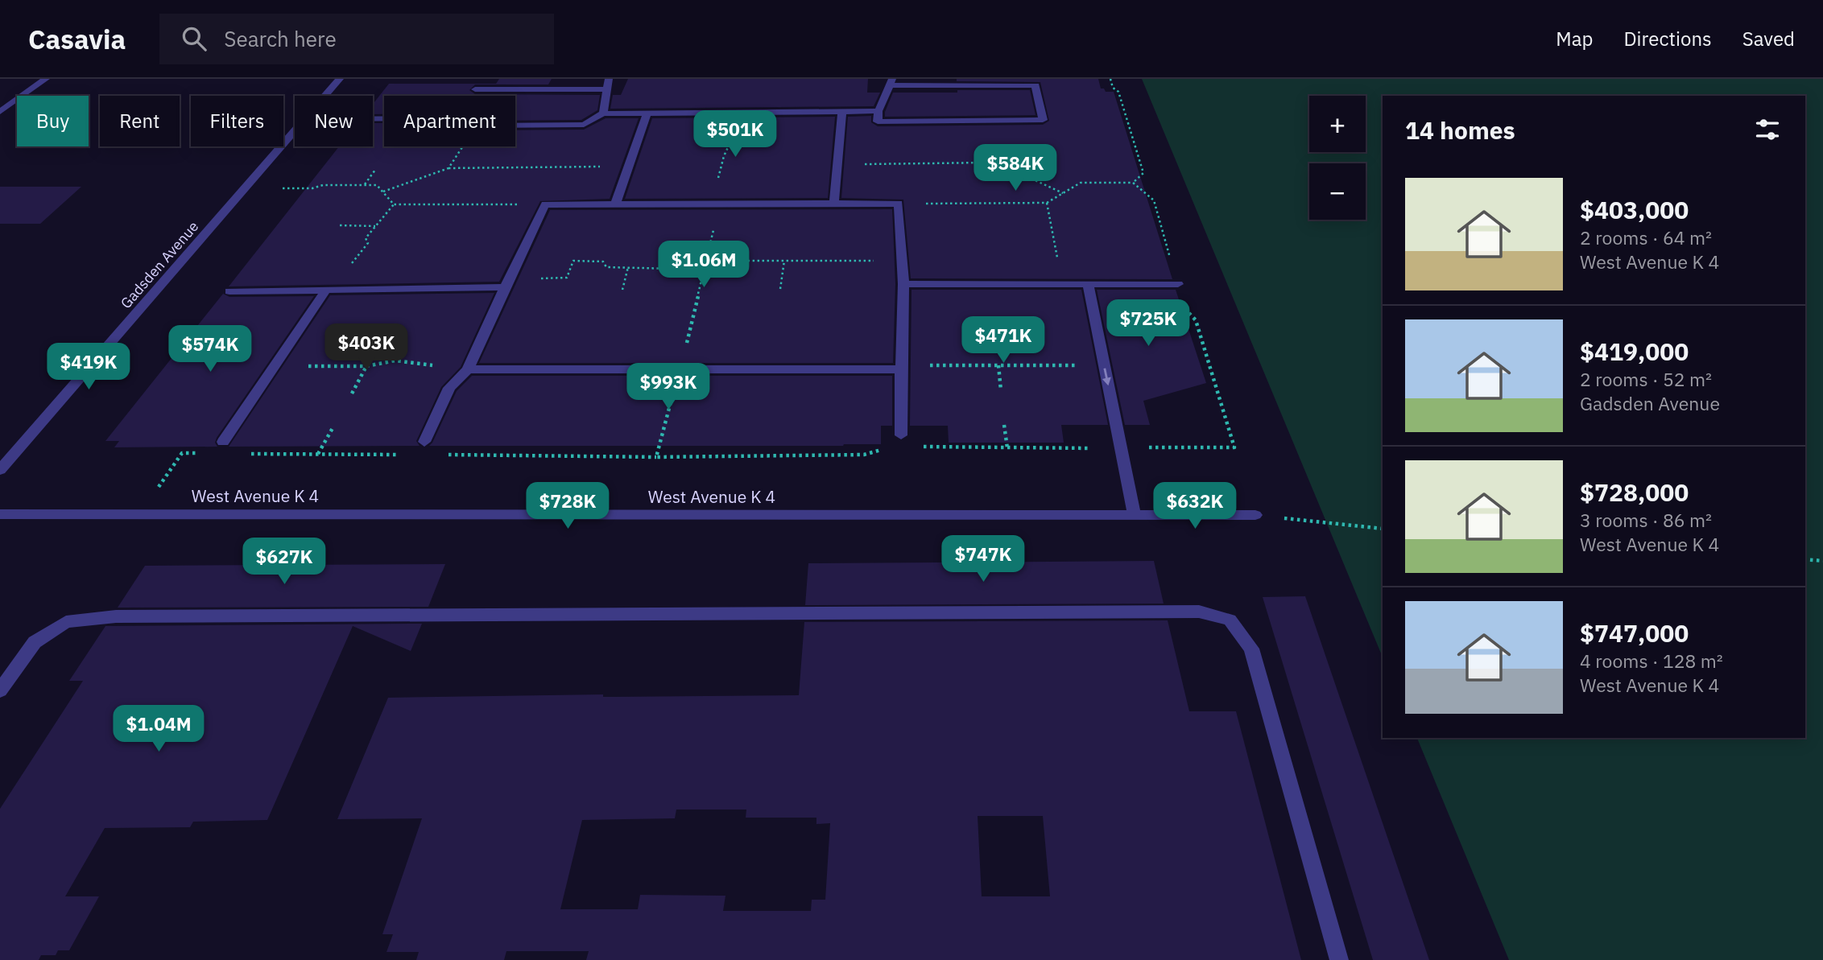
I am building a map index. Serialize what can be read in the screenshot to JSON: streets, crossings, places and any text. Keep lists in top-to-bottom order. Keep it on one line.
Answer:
{"streets":{"street":["Gadsden Avenue","West Avenue K 4"]},"page":{"header":"Casavia","search":"Search here","nav":["Map","Directions","Saved"],"map_buttons":["+","−"],"chip":["Buy","Rent","Filters","New","Apartment"],"heading":"14 homes","price":["$501K","$584K","$1.06M","$725K","$471K","$403K","$574K","$419K","$993K","$728K","$632K","$747K","$627K","$1.04M"],"list":[{"name":"$403,000","note":"2 rooms · 64 m² · West Avenue K 4"},{"name":"$419,000","note":"2 rooms · 52 m² · Gadsden Avenue"},{"name":"$728,000","note":"3 rooms · 86 m² · West Avenue K 4"},{"name":"$747,000","note":"4 rooms · 128 m² · West Avenue K 4"}]}}
